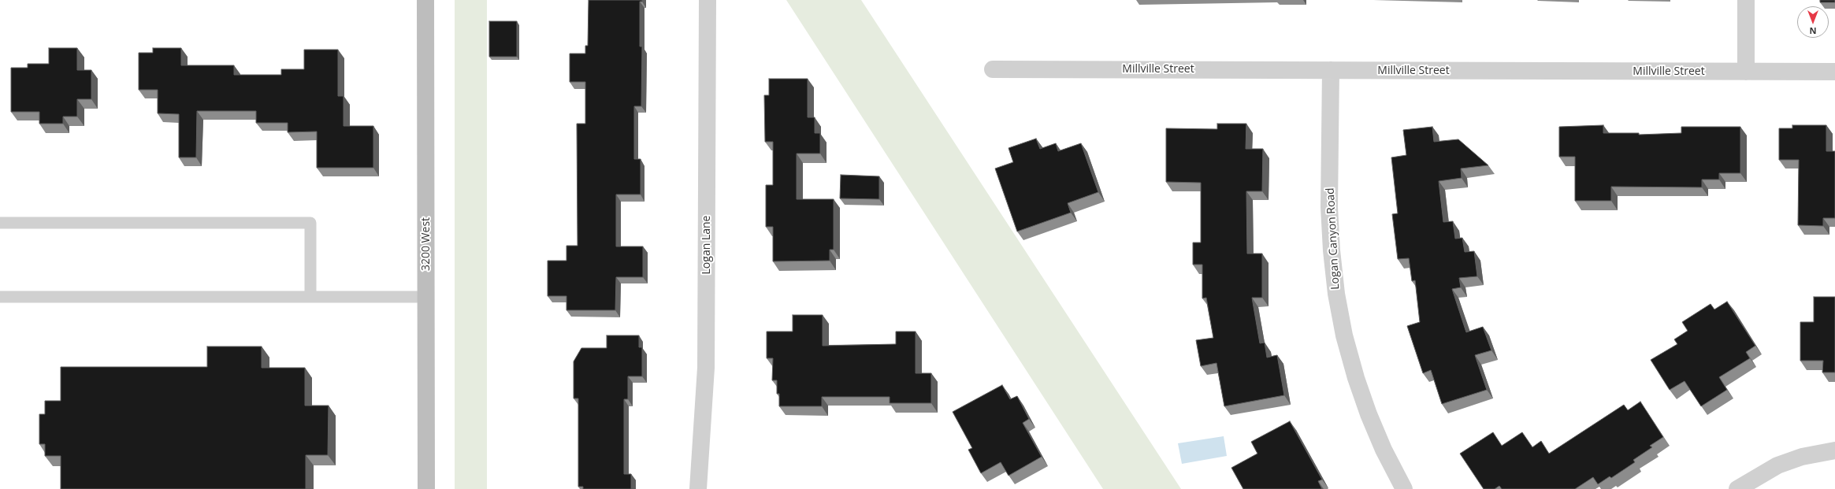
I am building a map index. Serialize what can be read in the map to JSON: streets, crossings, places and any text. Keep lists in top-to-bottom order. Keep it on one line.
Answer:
{"streets":{"street":["Millville Street","Logan Canyon Road","3200 West","Logan Lane"]},"crossings":[["Millville Street","Logan Canyon Road"]],"north":"bottom"}
